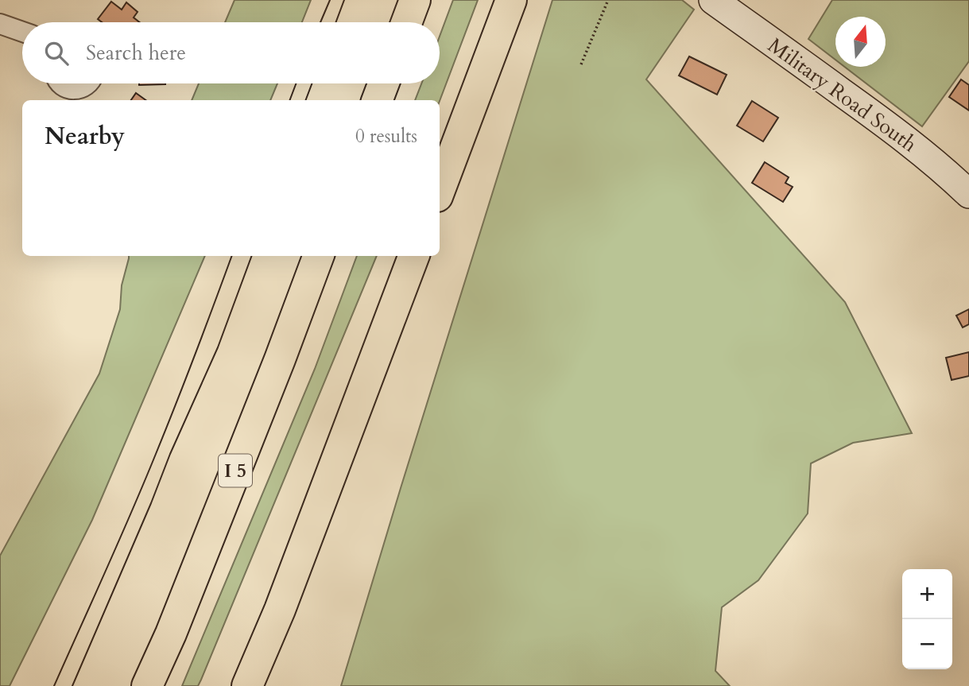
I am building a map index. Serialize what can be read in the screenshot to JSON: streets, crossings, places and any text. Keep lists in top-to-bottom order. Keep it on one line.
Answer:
{"streets":{"highway":["I 5"],"main road":["Military Road South"]},"north":"top","page":{"search":"Search here","heading":["Nearby","0 results"],"map_buttons":["+","−"]}}
